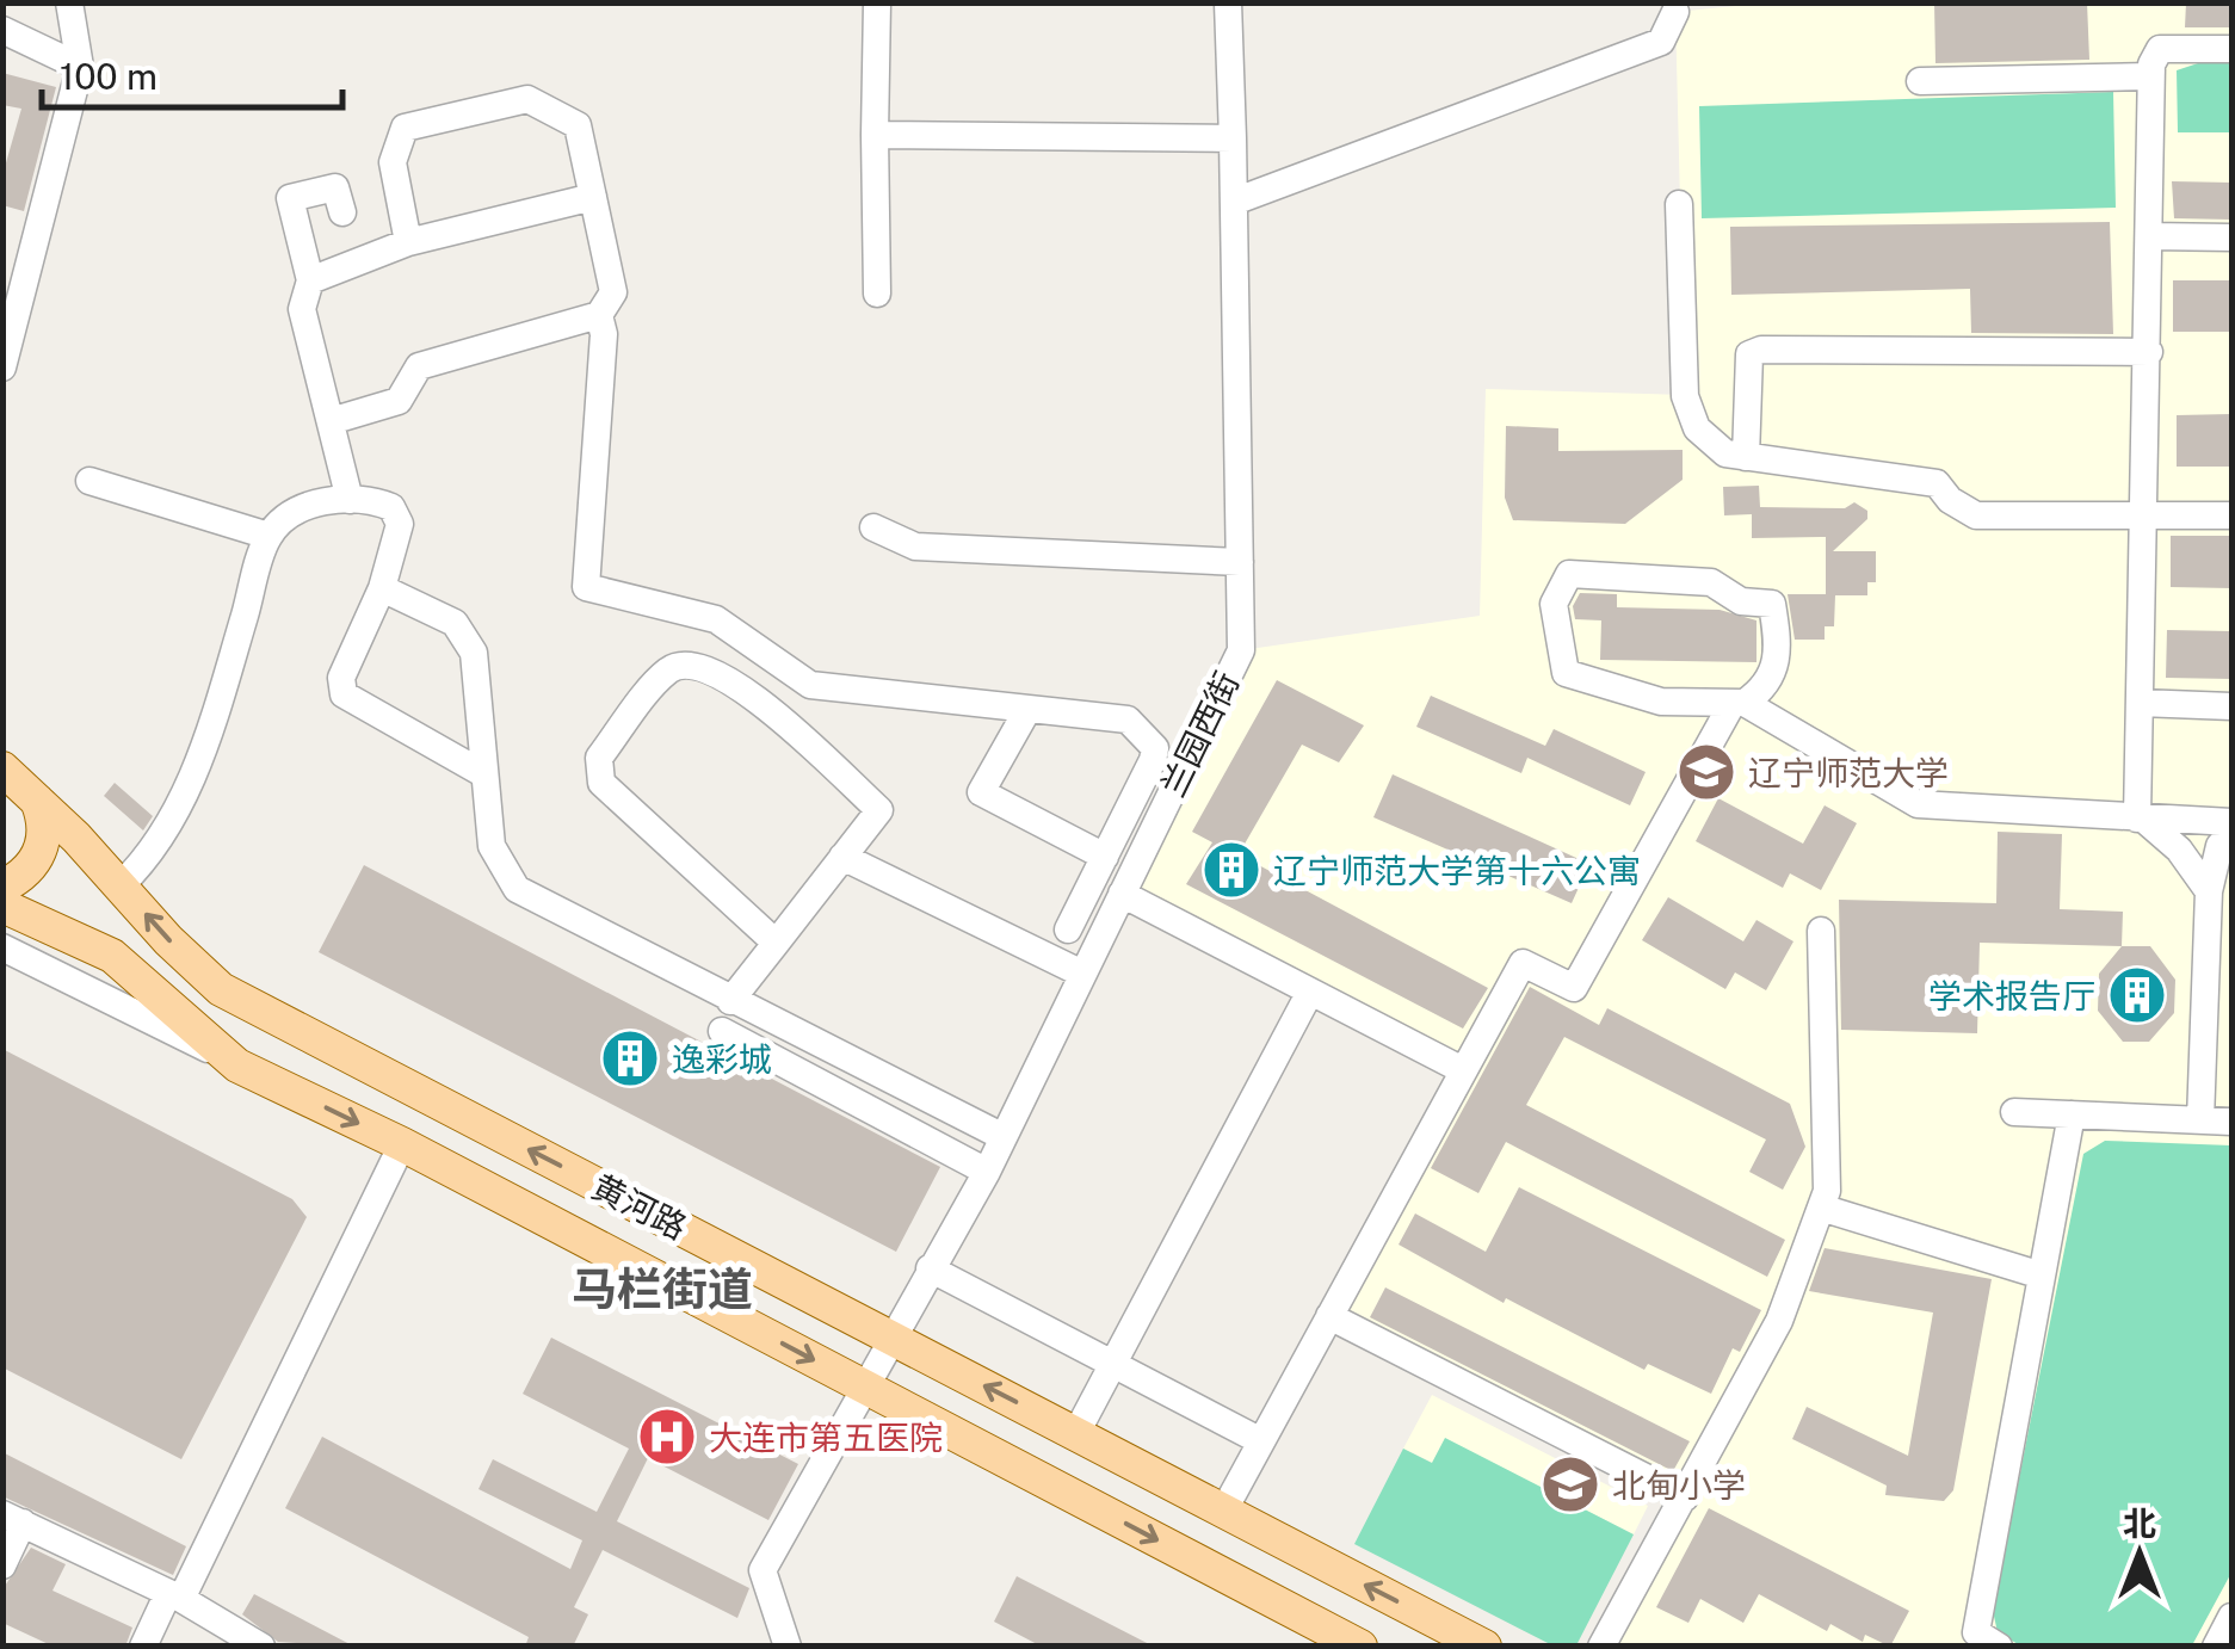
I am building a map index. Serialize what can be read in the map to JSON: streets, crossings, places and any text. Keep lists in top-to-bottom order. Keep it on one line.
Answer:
{"streets":{"main road":["黄河路"],"street":["兰园西街"]},"crossings":[["兰园西街","黄河路"]],"districts":["马栏街道"],"places":{"school or university":["辽宁师范大学","北甸小学"],"building":["辽宁师范大学第十六公寓","学术报告厅","逸彩城"],"hospital":["大连市第五医院"]},"scale_bar":"100 m","north":"top"}
